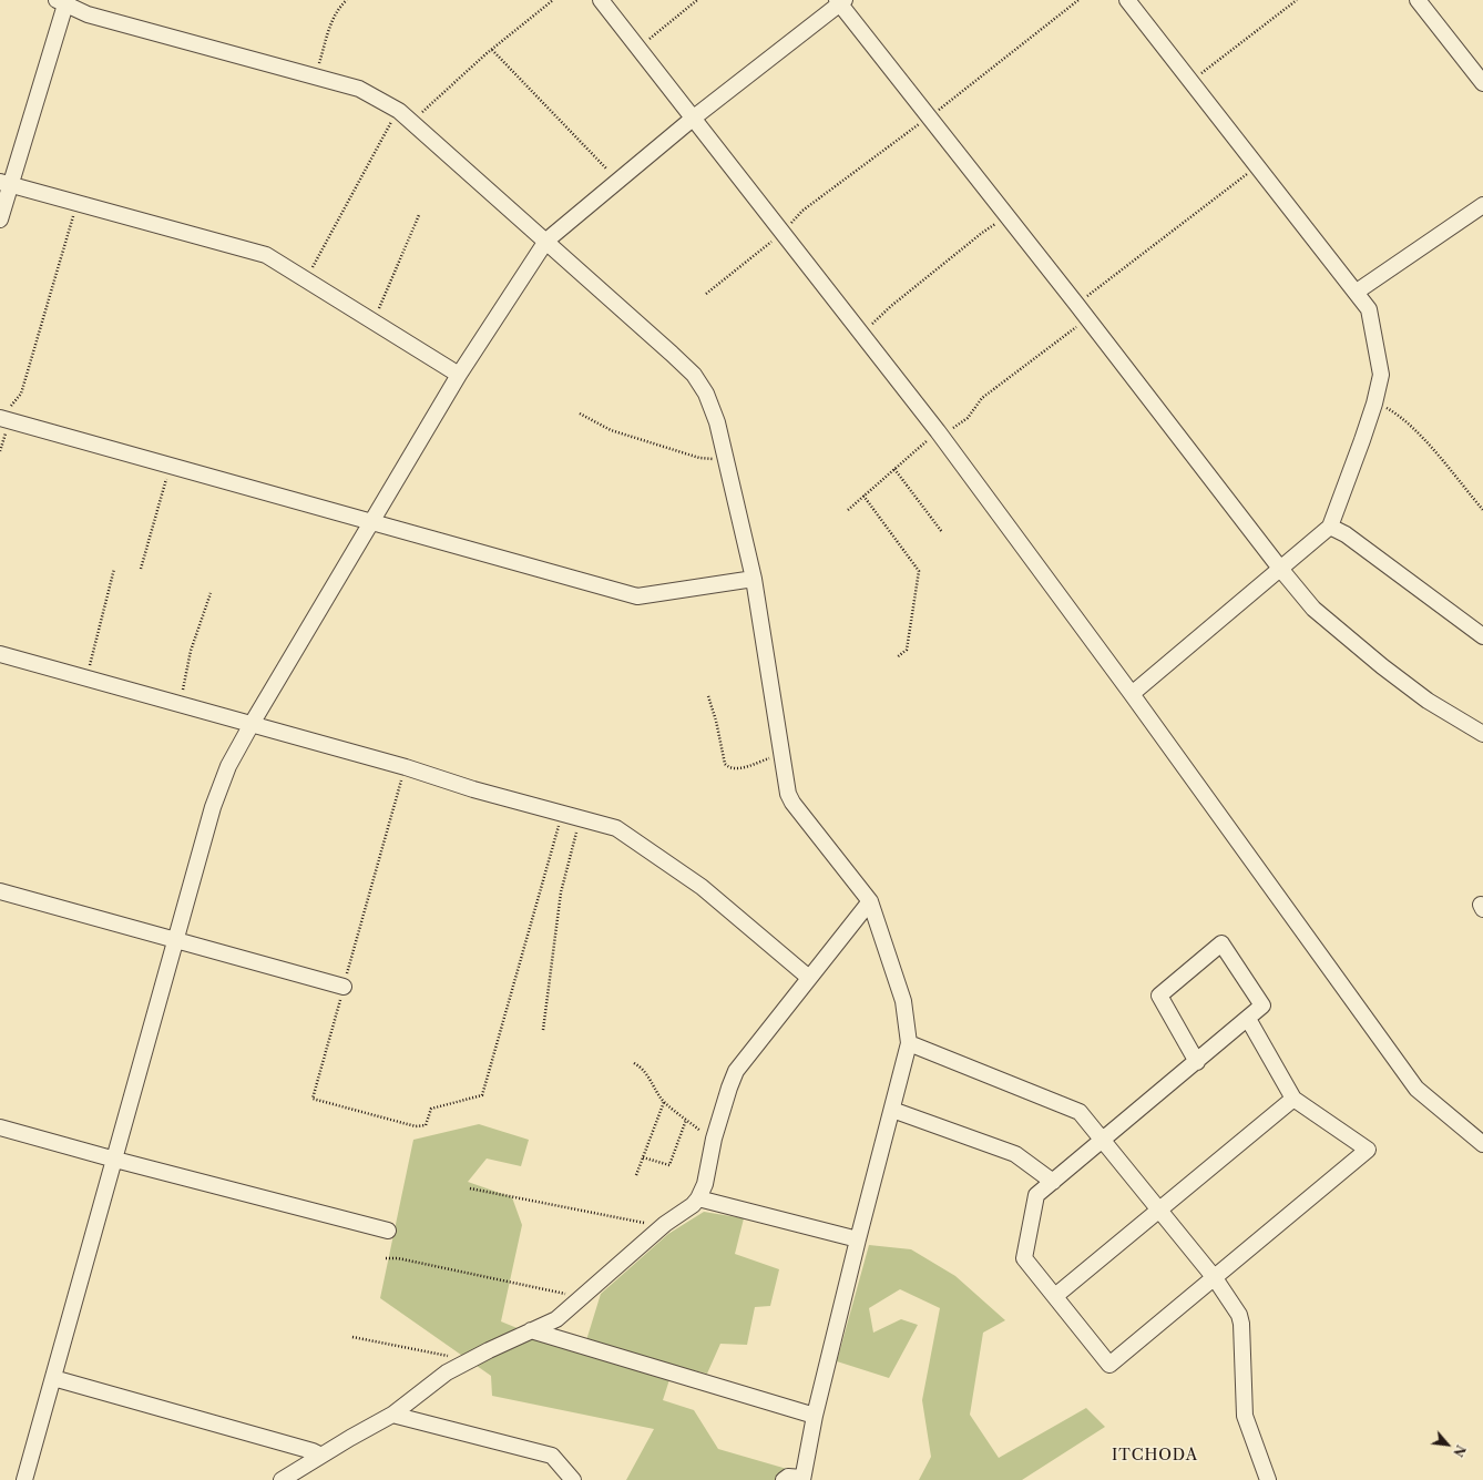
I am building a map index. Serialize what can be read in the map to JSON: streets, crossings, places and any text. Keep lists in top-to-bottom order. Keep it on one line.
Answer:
{"districts":["ITCHODA"],"north":"bottom right"}
